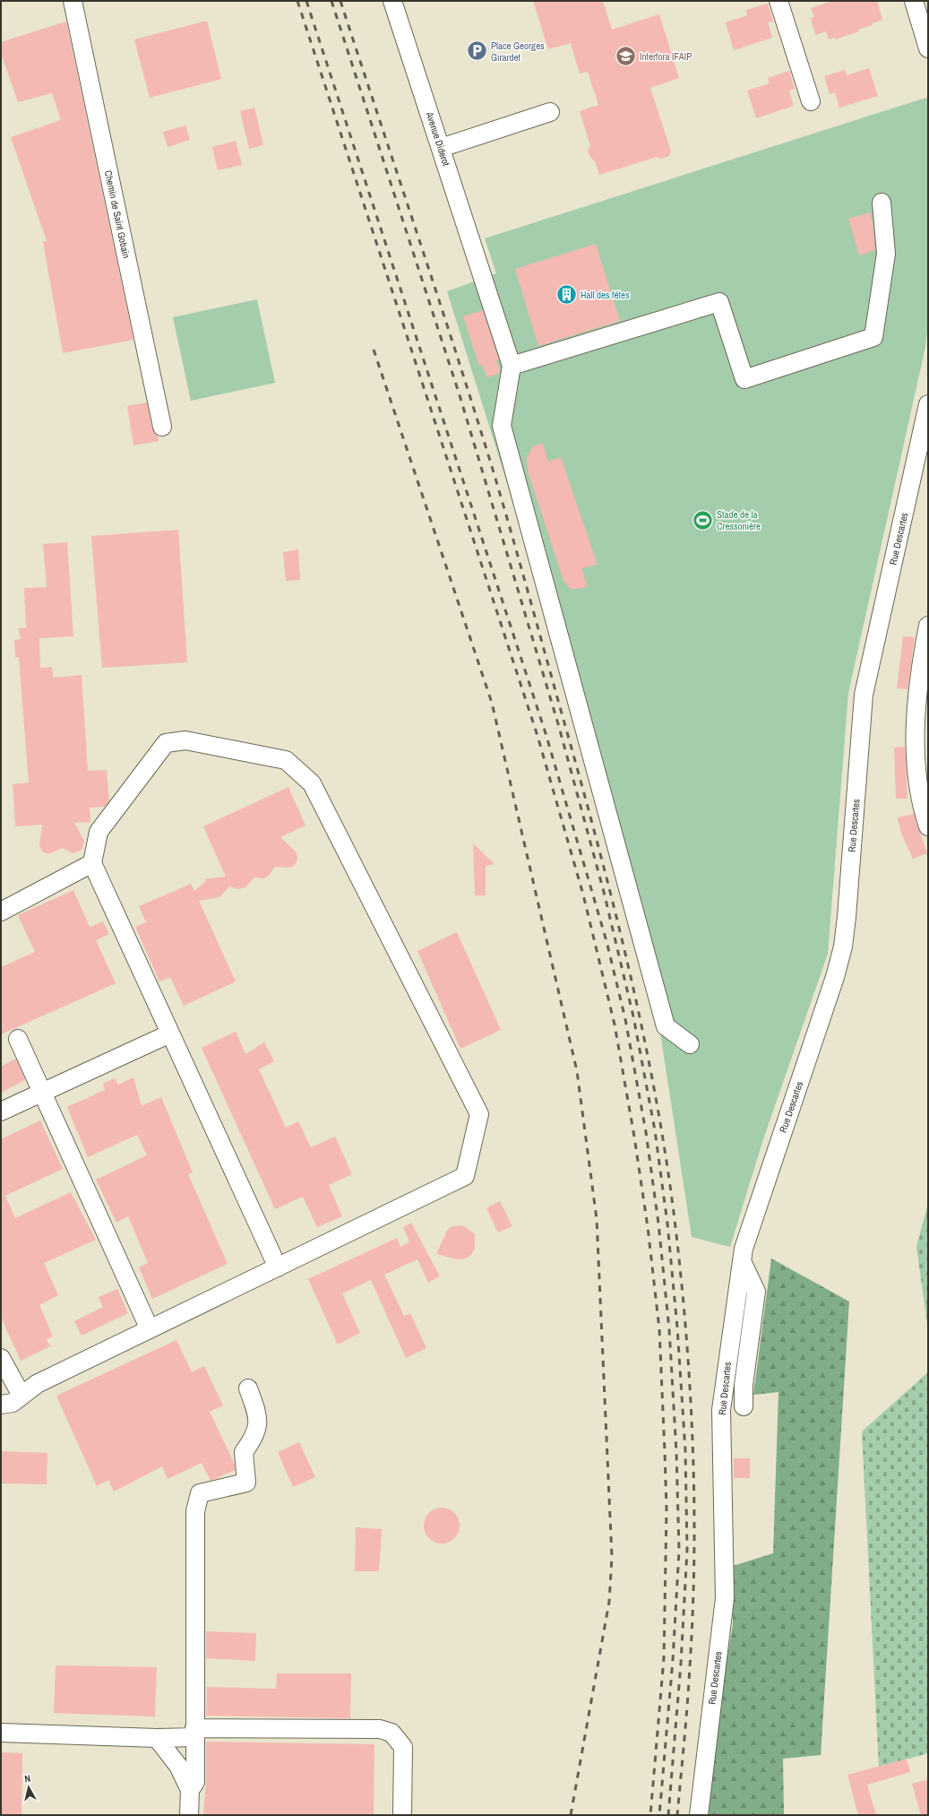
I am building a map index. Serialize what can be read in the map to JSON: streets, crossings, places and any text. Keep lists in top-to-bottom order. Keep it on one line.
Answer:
{"streets":{"street":["Avenue Diderot","Chemin de Saint Gobain","Rue Descartes"]},"places":{"parking":["Place Georges Girardet"],"school or university":["Interfora IFAIP"],"building":["Hall des fêtes"],"sports":["Stade de la Cressonière"]},"north":"top"}
